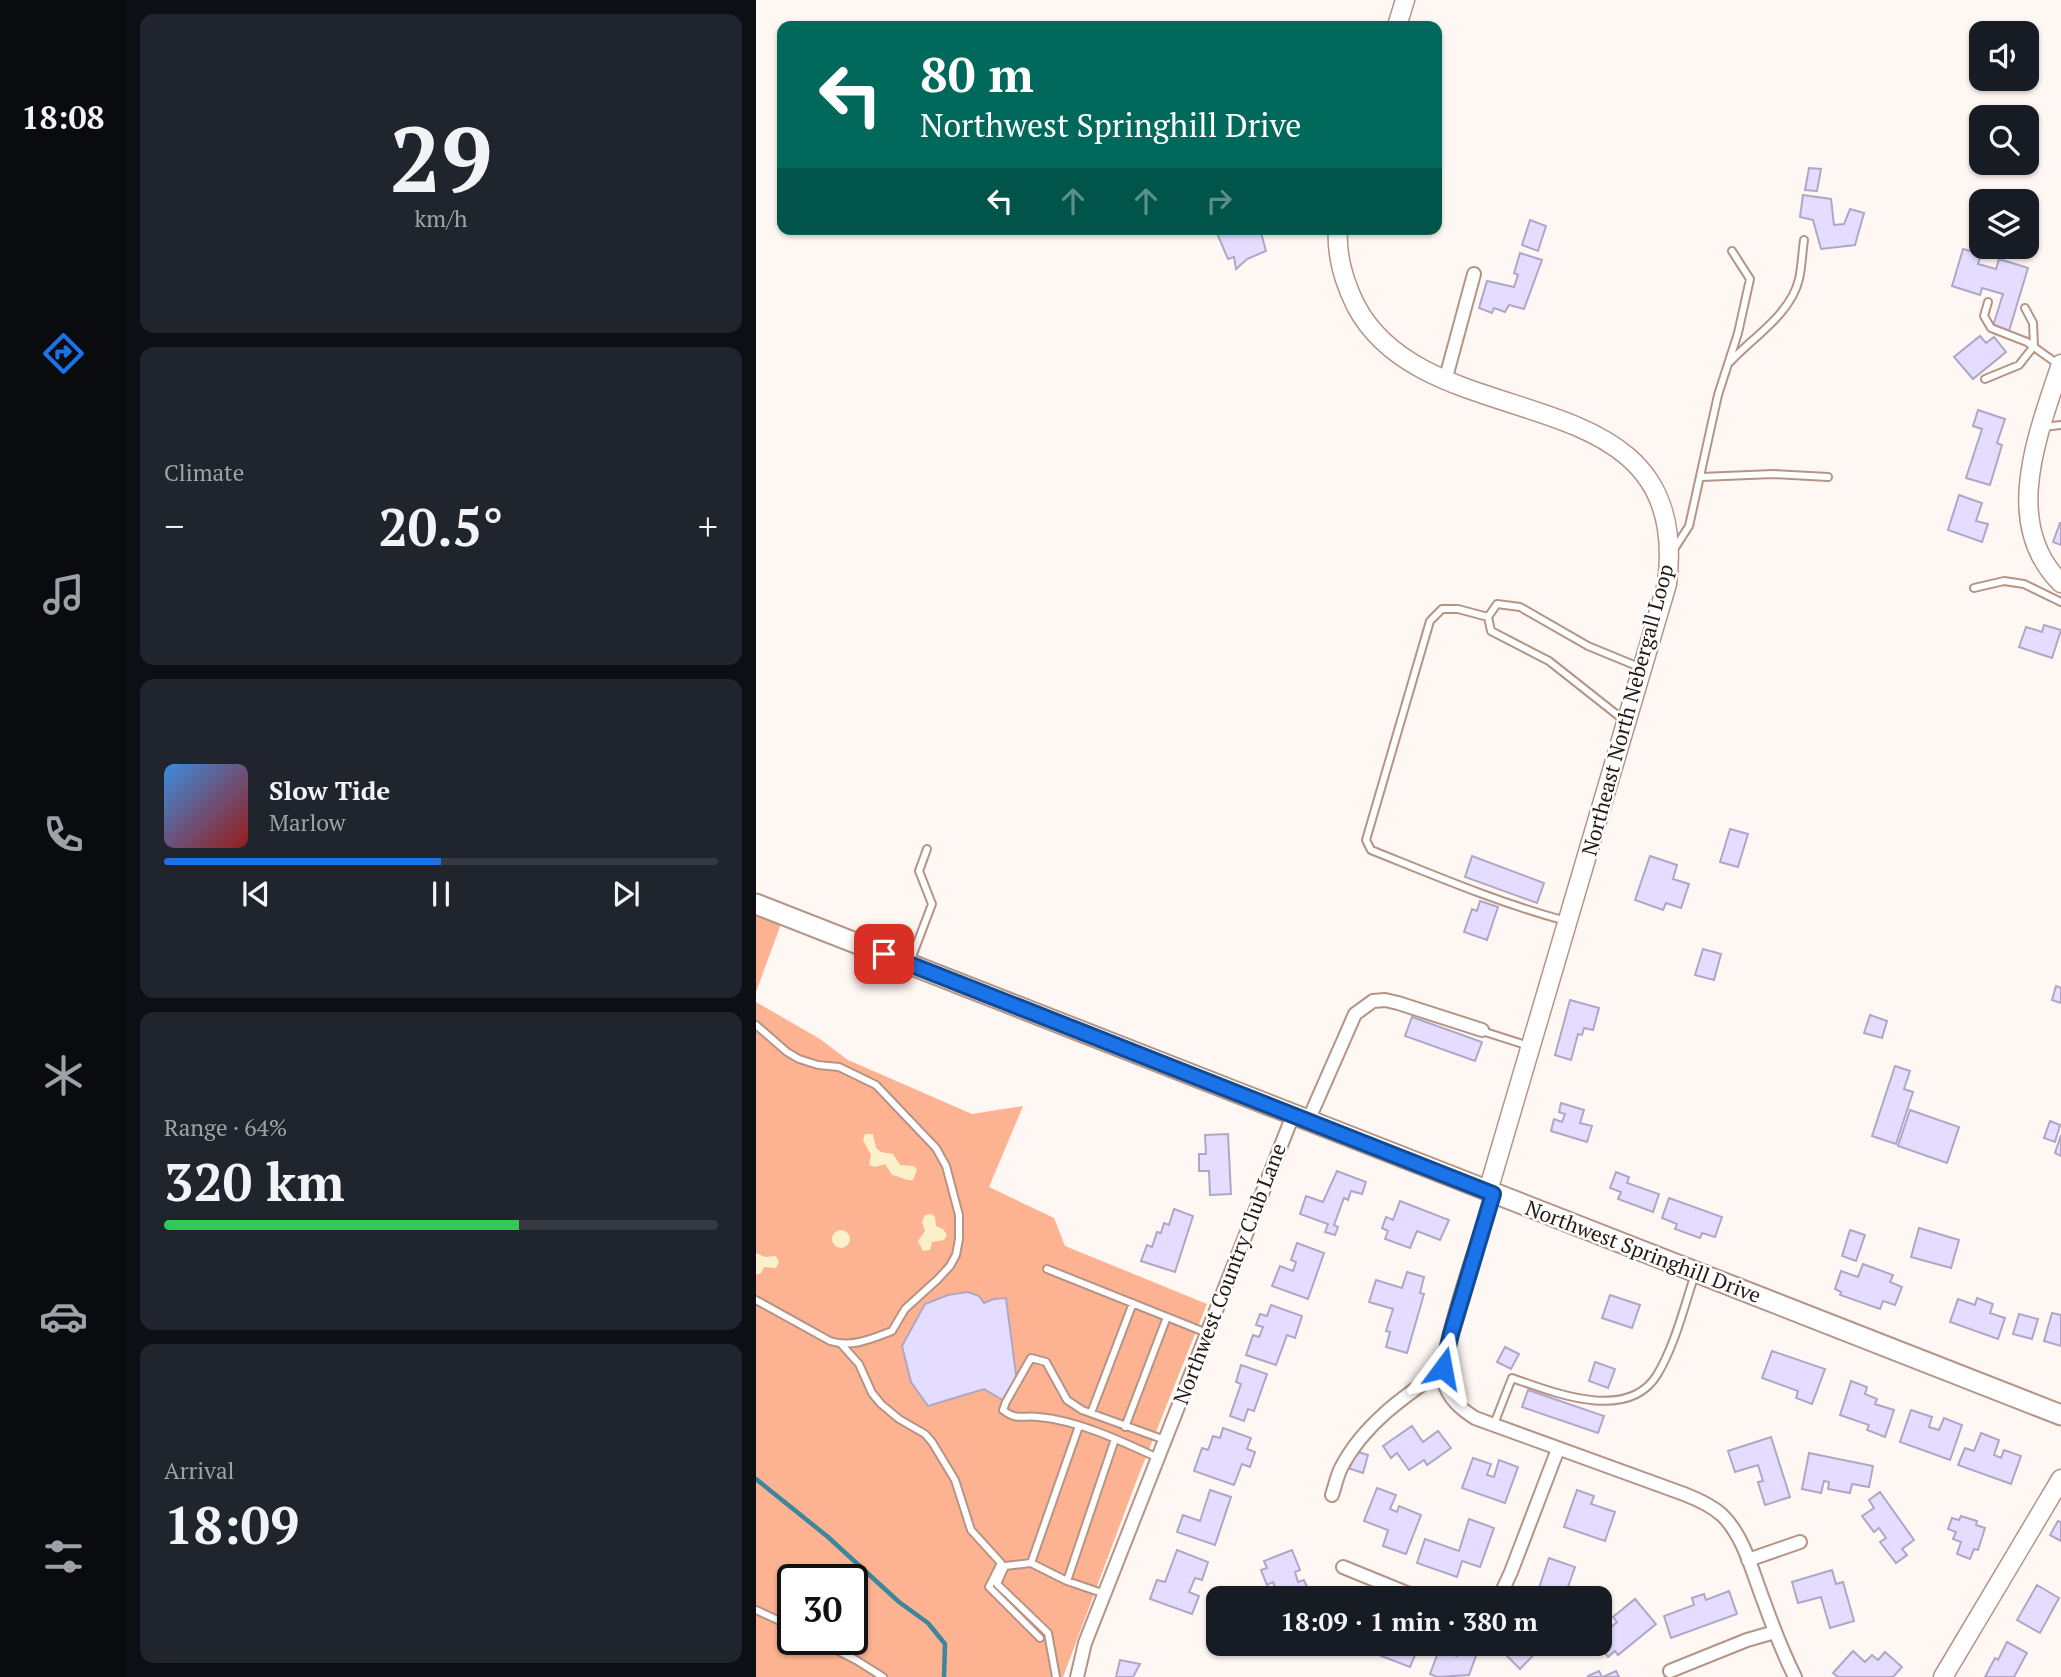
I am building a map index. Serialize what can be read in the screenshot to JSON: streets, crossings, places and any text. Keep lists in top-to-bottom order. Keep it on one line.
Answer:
{"streets":{"main road":["Northwest Springhill Drive"],"street":["Northeast North Nebergall Loop","Northwest Country Club Lane"]},"crossings":[["Northeast North Nebergall Loop","Northwest Springhill Drive"],["Northwest Springhill Drive","Northwest Country Club Lane"]],"page":{"tabs":"18:08","tile":[["29","km/h"],"Climate",["Range · 64%","320 km"],["Arrival","18:09"]],"turn":["80 m","Northwest Springhill Drive"],"heat":["−","20.5°","+"],"song":["Slow Tide","Marlow"],"limit":"30","trip":"18:09 · 1 min · 380 m"}}
